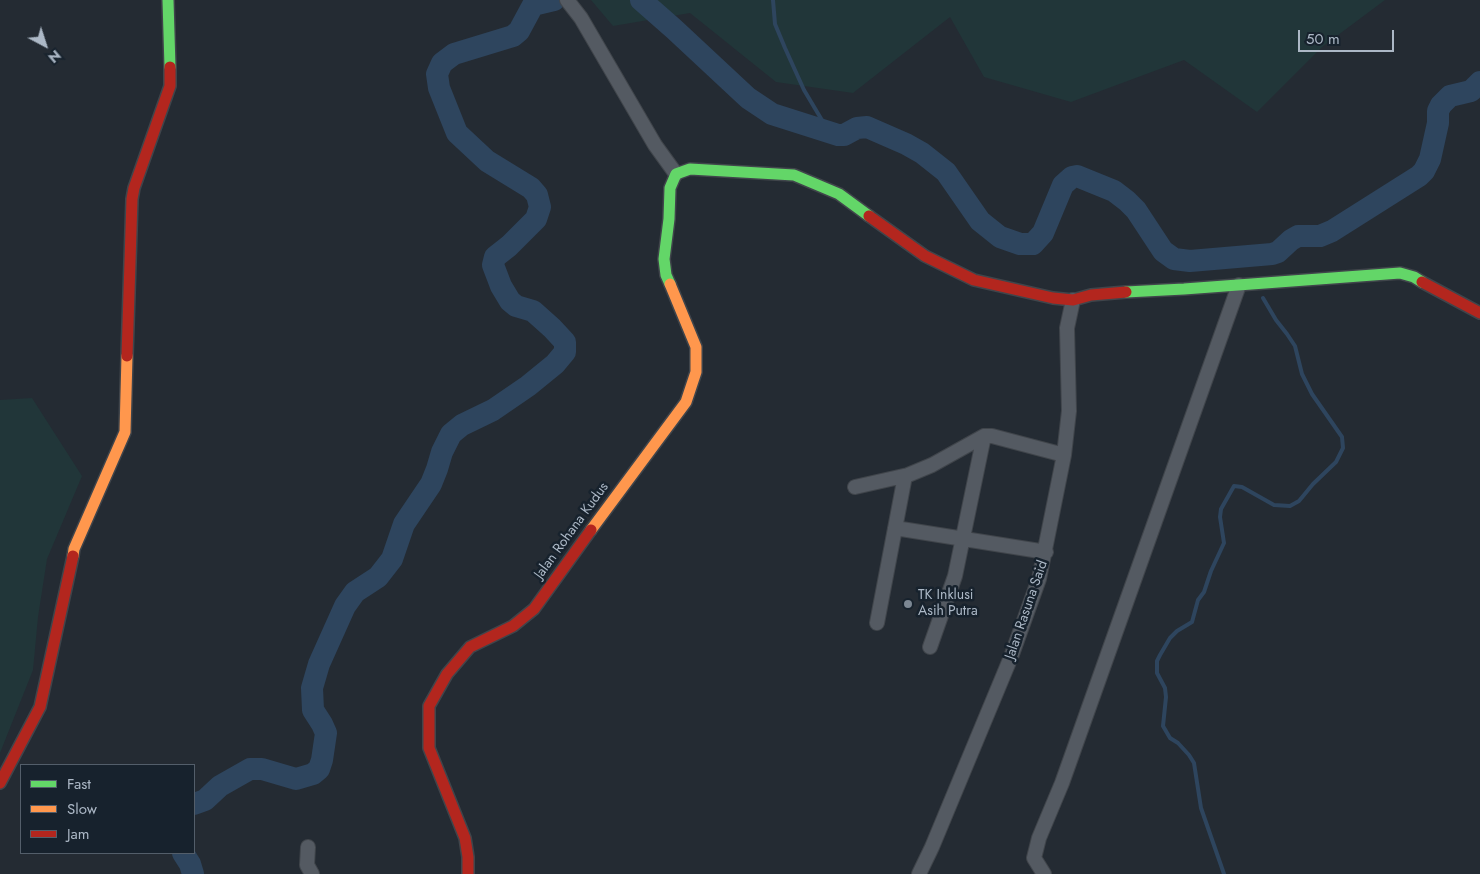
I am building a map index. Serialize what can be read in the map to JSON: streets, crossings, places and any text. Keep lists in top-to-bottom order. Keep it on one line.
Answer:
{"streets":{"street":["Jalan Rohana Kudus","Jalan Rasuna Said"]},"places":["TK Inklusi Asih Putra"],"legend":["Fast","Slow","Jam"],"scale_bar":"50 m","north":"bottom right"}
